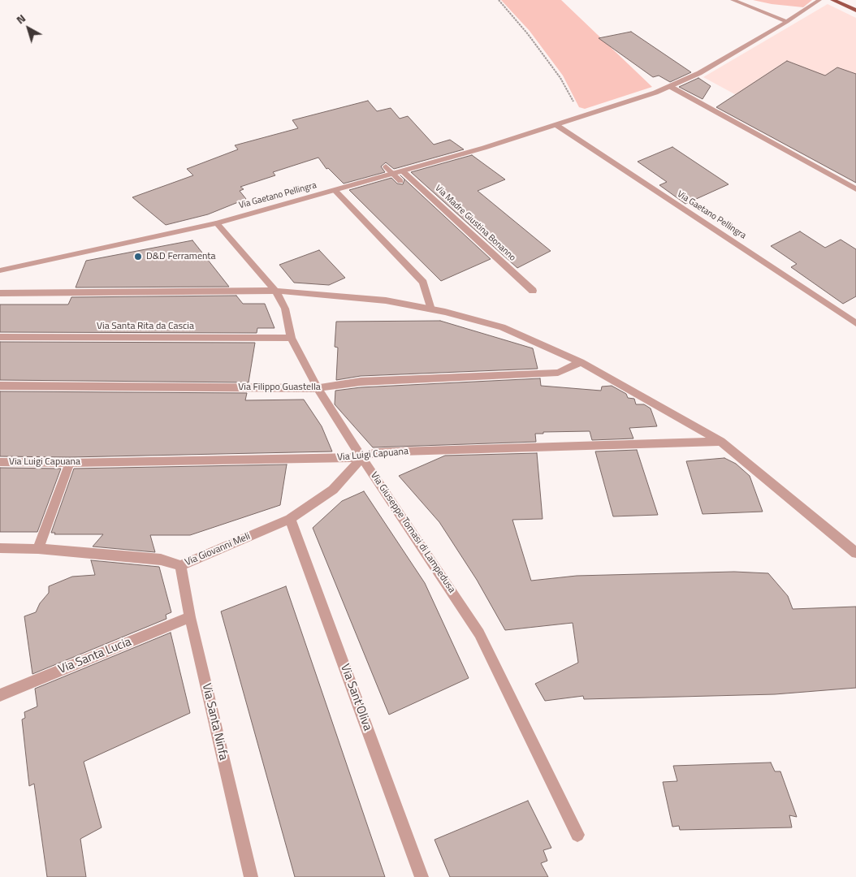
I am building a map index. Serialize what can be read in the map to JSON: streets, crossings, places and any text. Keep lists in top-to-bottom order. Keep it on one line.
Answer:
{"streets":{"street":["Via Gaetano Pellingra","Via Madre Giustina Bonanno","Via Santa Rita da Cascia","Via Filippo Guastella","Via Luigi Capuana","Via Giuseppe Tomasi di Lampedusa","Via Giovanni Meli","Via Santa Lucia","Via Sant'Oliva","Via Santa Ninfa"]},"crossings":[["Via Gaetano Pellingra","Via Madre Giustina Bonanno"],["Via Gaetano Pellingra","Via Giuseppe Tomasi di Lampedusa"],["Via Santa Rita da Cascia","Via Giuseppe Tomasi di Lampedusa"],["Via Filippo Guastella","Via Giuseppe Tomasi di Lampedusa"],["Via Luigi Capuana","Via Giuseppe Tomasi di Lampedusa"],["Via Luigi Capuana","Via Giovanni Meli"],["Via Giuseppe Tomasi di Lampedusa","Via Giovanni Meli"],["Via Giovanni Meli","Via Sant'Oliva"],["Via Giovanni Meli","Via Santa Ninfa"],["Via Santa Lucia","Via Santa Ninfa"]],"places":["D&D Ferramenta"],"north":"top left"}
